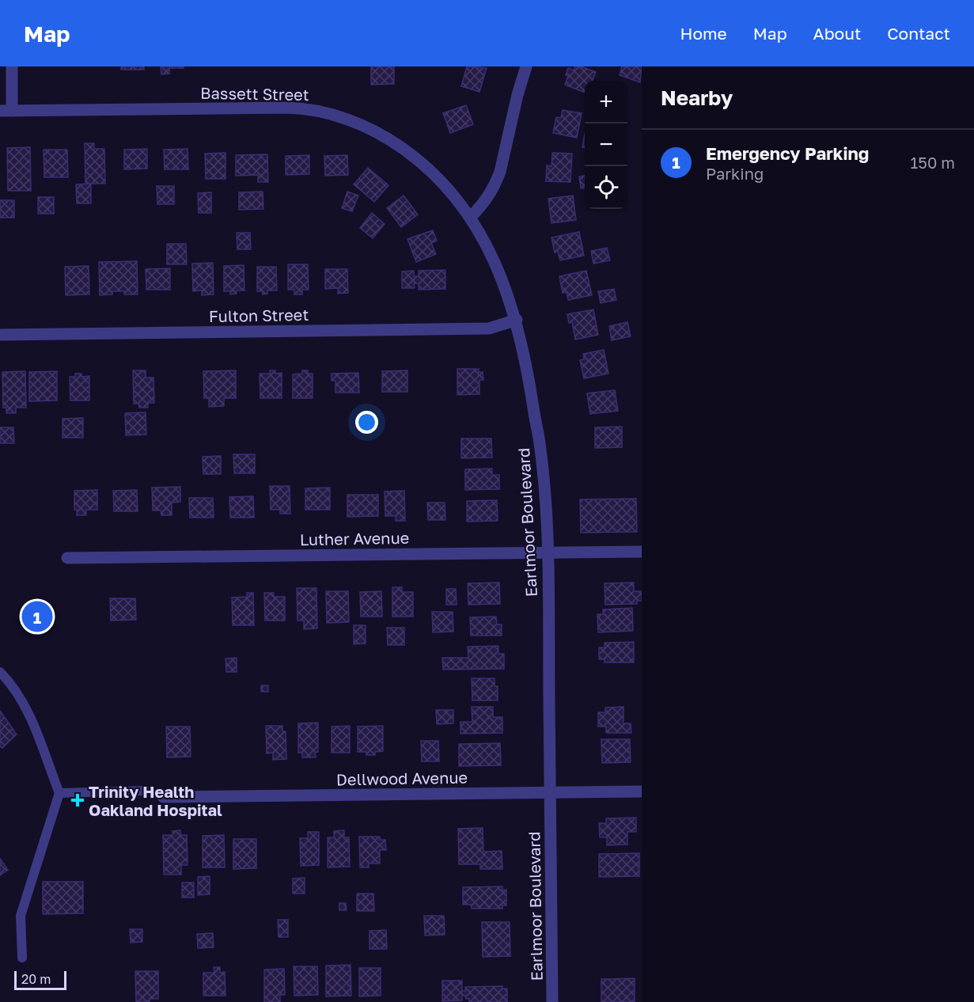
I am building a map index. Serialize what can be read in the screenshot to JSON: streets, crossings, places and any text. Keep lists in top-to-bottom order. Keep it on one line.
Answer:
{"streets":{"street":["Bassett Street","Fulton Street","Earlmoor Boulevard","Luther Avenue","Dellwood Avenue"]},"crossings":[["Bassett Street","Earlmoor Boulevard"],["Fulton Street","Earlmoor Boulevard"],["Earlmoor Boulevard","Luther Avenue"],["Earlmoor Boulevard","Dellwood Avenue"]],"places":{"health":["Trinity Health Oakland Hospital"]},"scale_bar":"20 m","page":{"header":"Map","nav":["Home","Map","About","Contact"],"heading":"Nearby","map_buttons":["+","−"],"list":[{"mark":"1","name":"Emergency Parking","note":"Parking","value":"150 m"}],"pins":"1","scale":"20 m"}}
